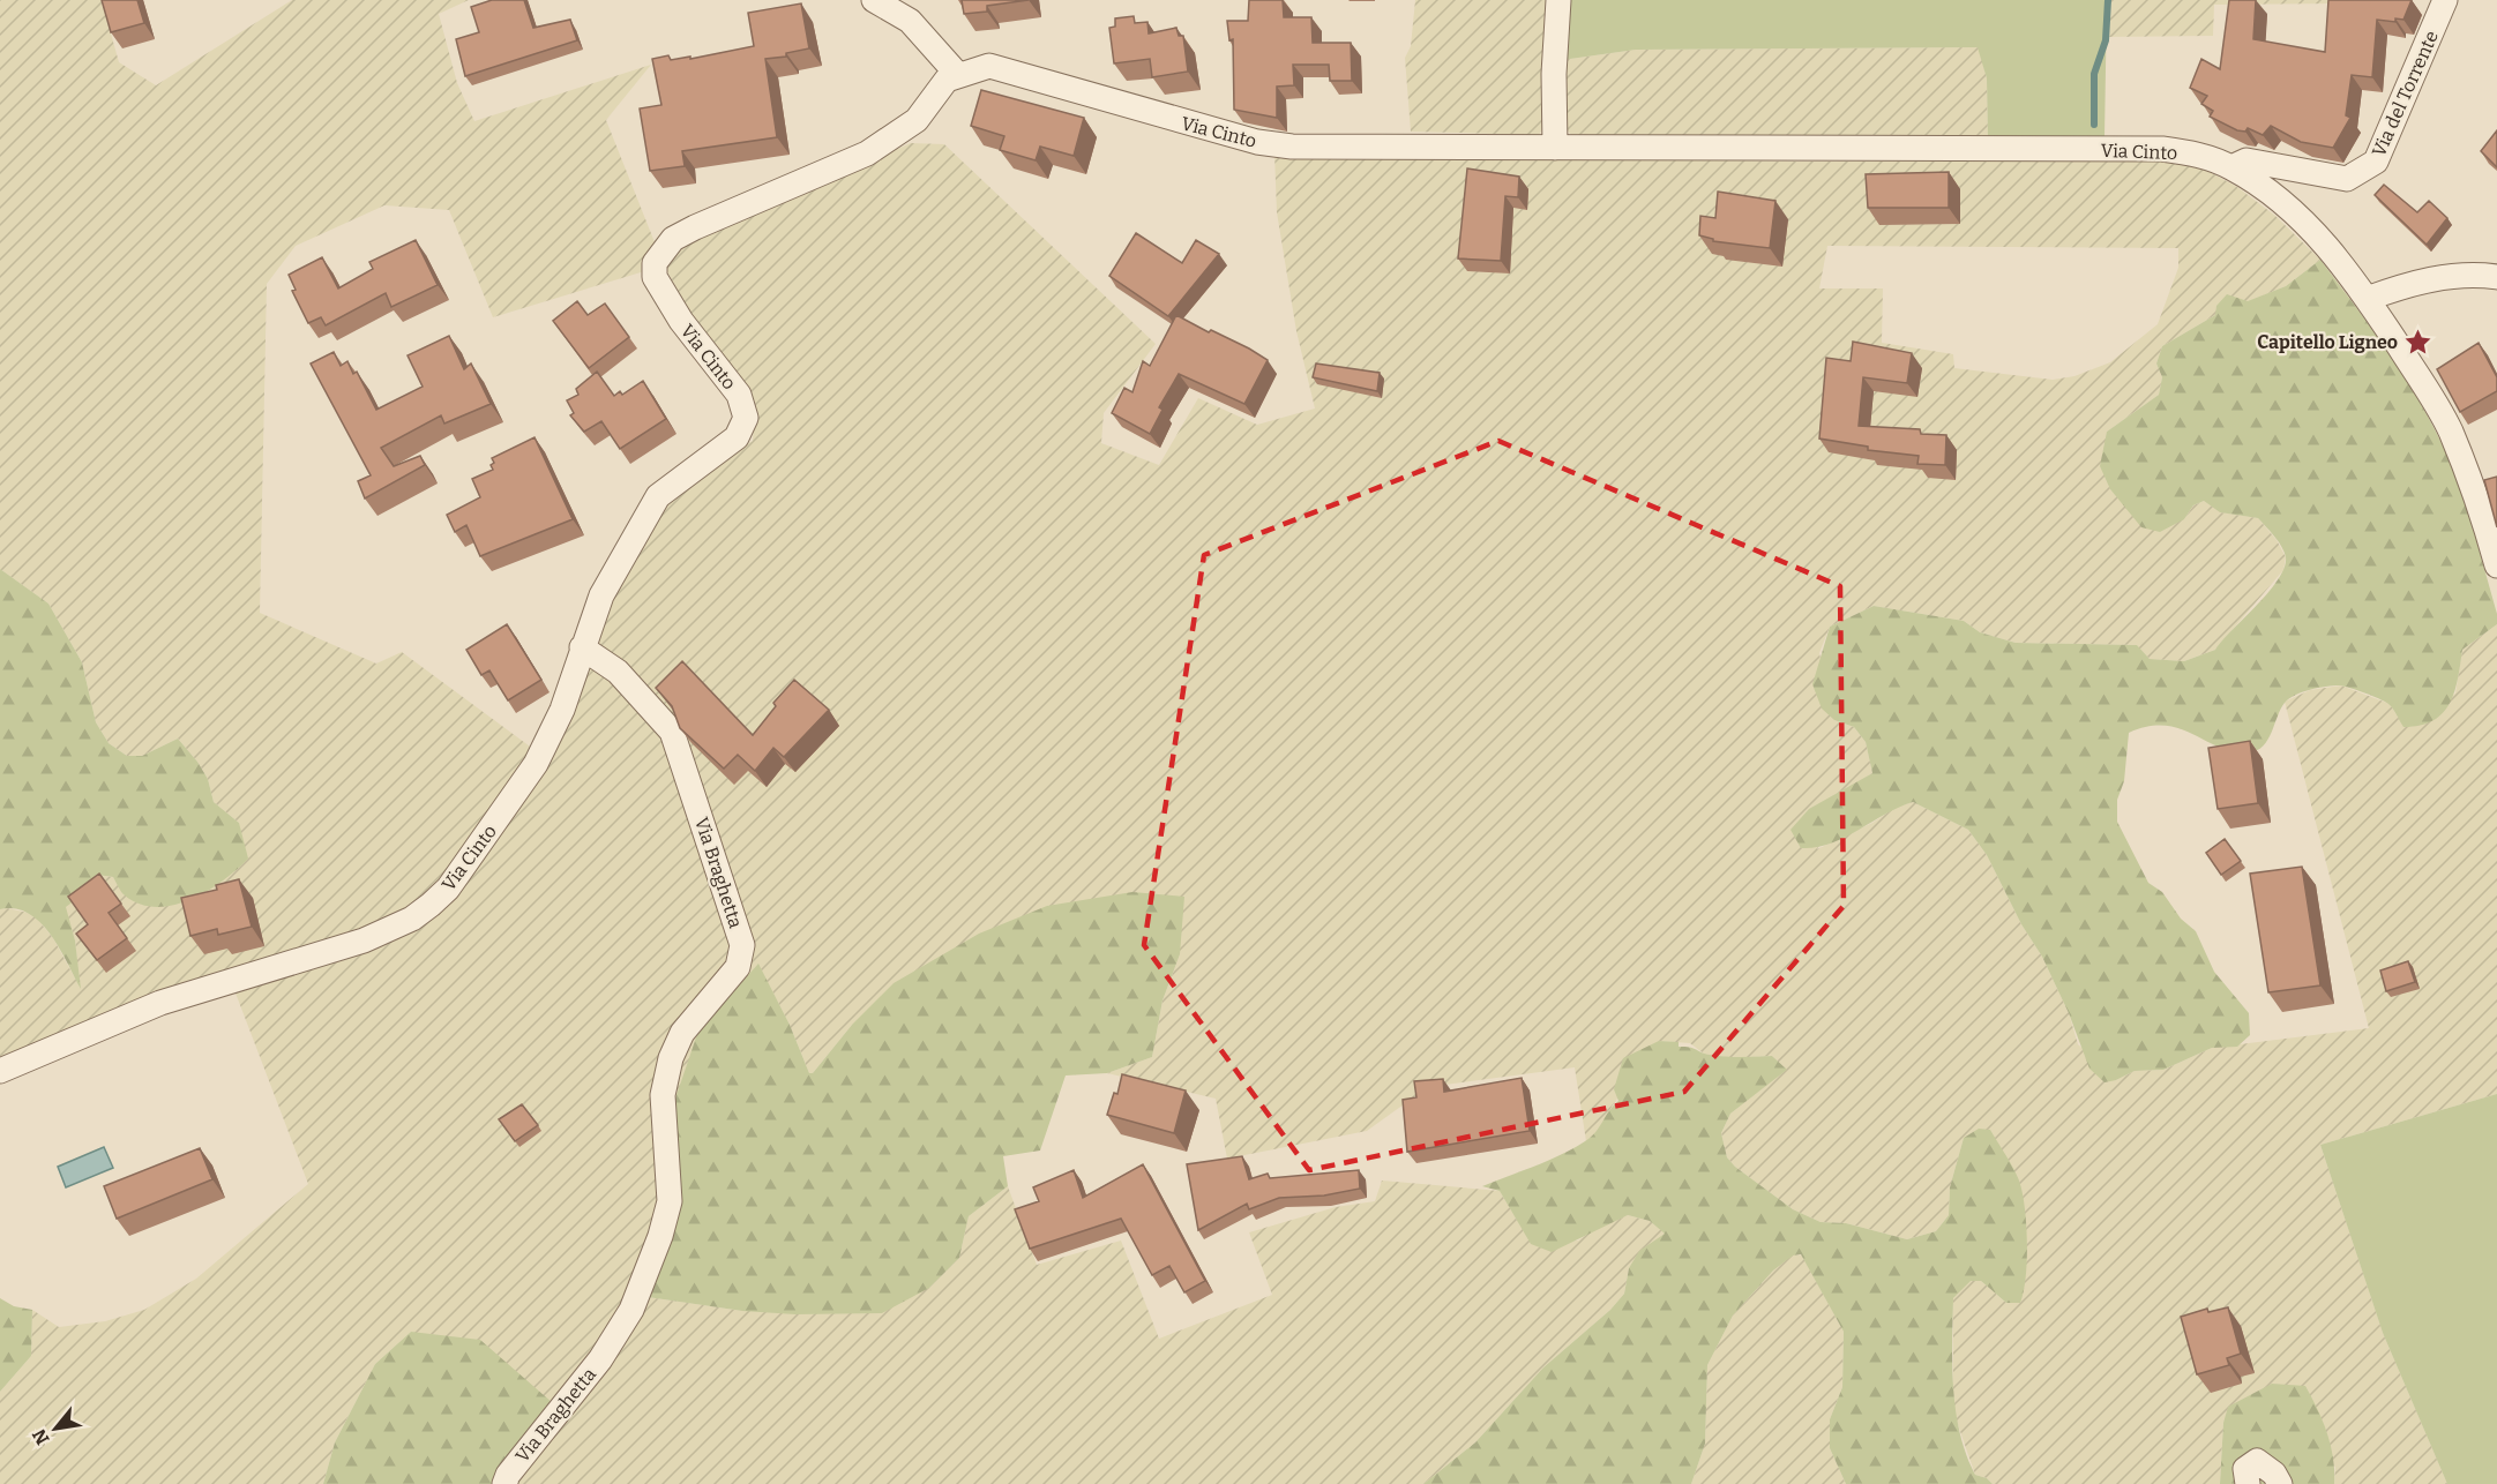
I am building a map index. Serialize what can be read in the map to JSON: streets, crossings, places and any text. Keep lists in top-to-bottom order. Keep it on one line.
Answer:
{"streets":{"street":["Via del Torrente","Via Cinto","Via Braghetta"]},"crossings":[["Via del Torrente","Via Cinto"],["Via Cinto","Via Braghetta"]],"places":{"place":["Capitello Ligneo"]},"north":"bottom left"}
